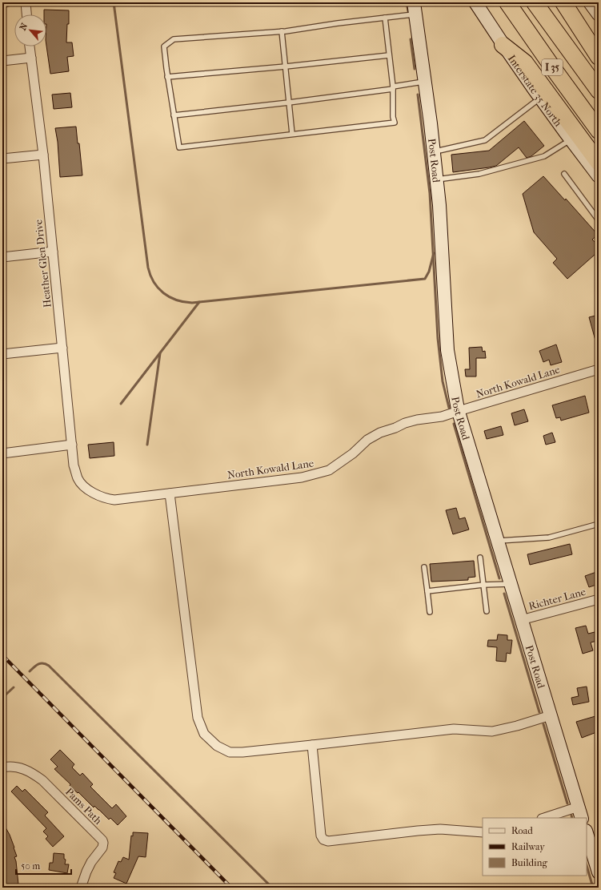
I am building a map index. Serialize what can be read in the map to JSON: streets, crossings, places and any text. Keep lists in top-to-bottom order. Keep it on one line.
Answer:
{"streets":{"highway":["I 35"],"street":["Interstate 35 North","Post Road","Heather Glen Drive","North Kowald Lane","Richter Lane","Pams Path"]},"crossings":[["Post Road","North Kowald Lane"],["Post Road","Richter Lane"],["Heather Glen Drive","North Kowald Lane"]],"legend":["Road","Railway","Building"],"scale_bar":"50 m","north":"top left"}
